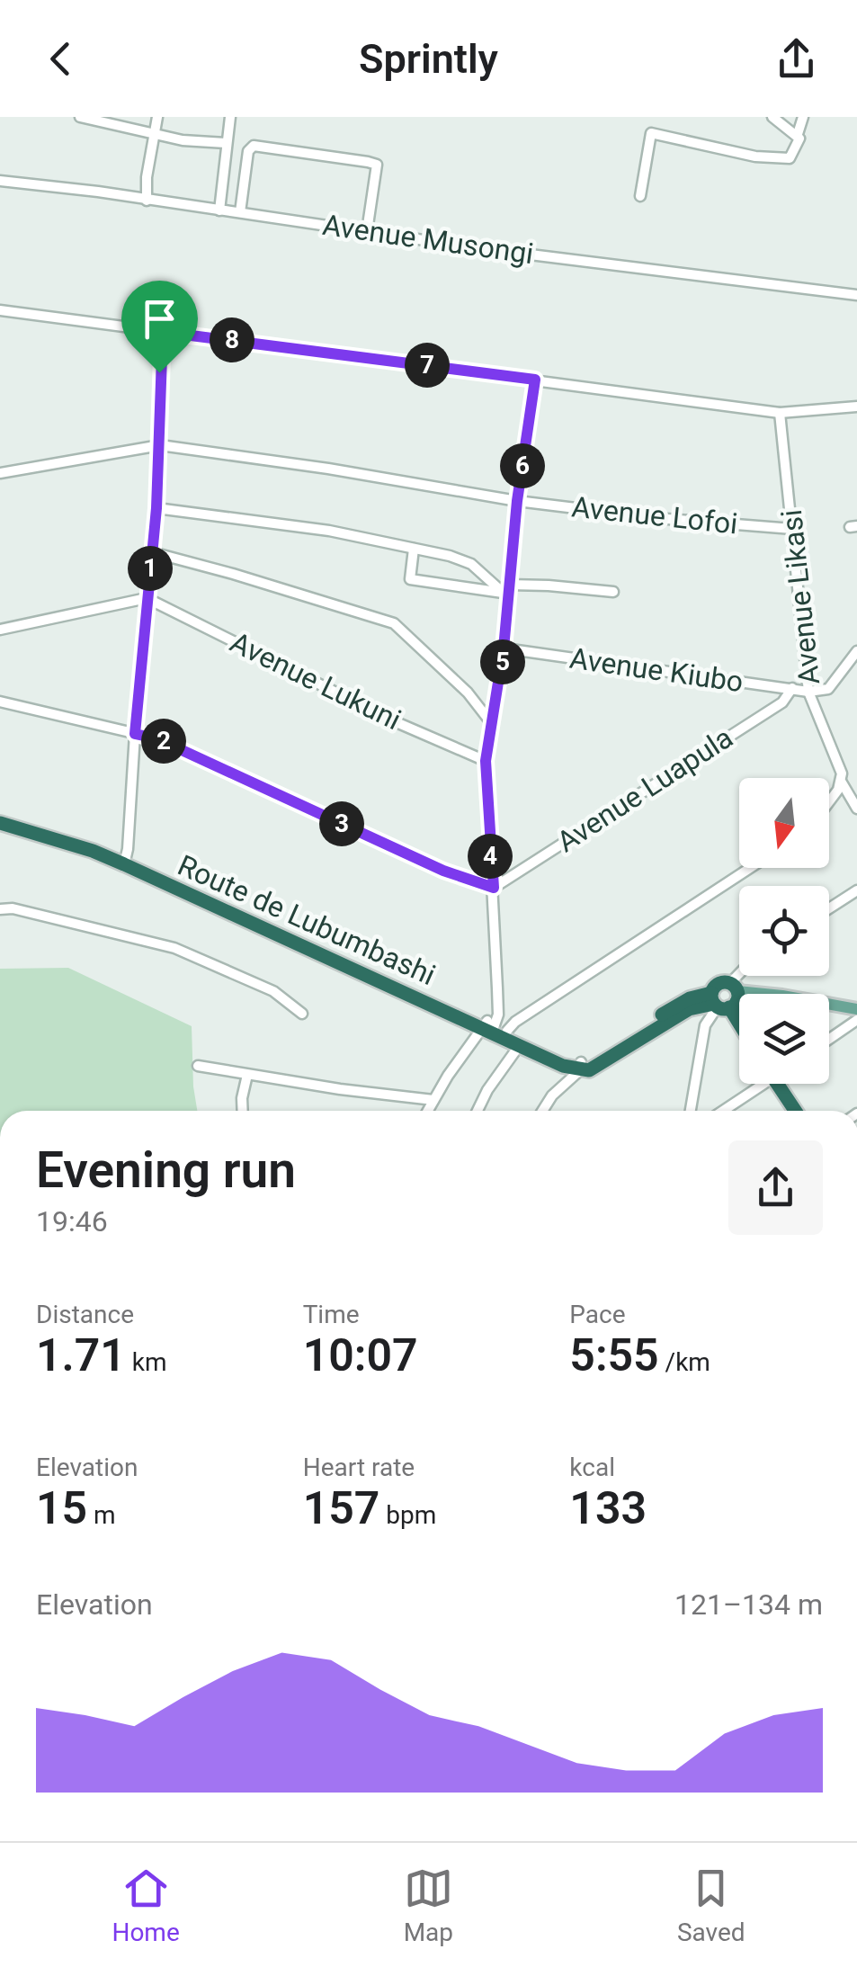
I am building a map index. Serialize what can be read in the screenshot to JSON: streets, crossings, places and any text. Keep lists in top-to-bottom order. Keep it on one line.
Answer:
{"streets":{"highway":["Route de Lubumbashi"],"street":["Avenue Musongi","Avenue Lofoi","Avenue Likasi","Avenue Kiubo","Avenue Lukuni","Avenue Luapula"]},"crossings":[["Avenue Lofoi","Avenue Likasi"],["Avenue Likasi","Avenue Kiubo"],["Avenue Kiubo","Avenue Luapula"]],"north":"bottom","page":{"header":"Sprintly","pins":["8","7","6","1","5","2","3","4"],"heading":["Evening run","19:46"],"stats":[["Distance","1.71 km"],["Time","10:07"],["Pace","5:55 /km"],["Elevation","15 m"],["Heart rate","157 bpm"],["kcal","133"]],"chart":["Elevation","121–134 m"],"tabs":["Home","Map","Saved"]}}
